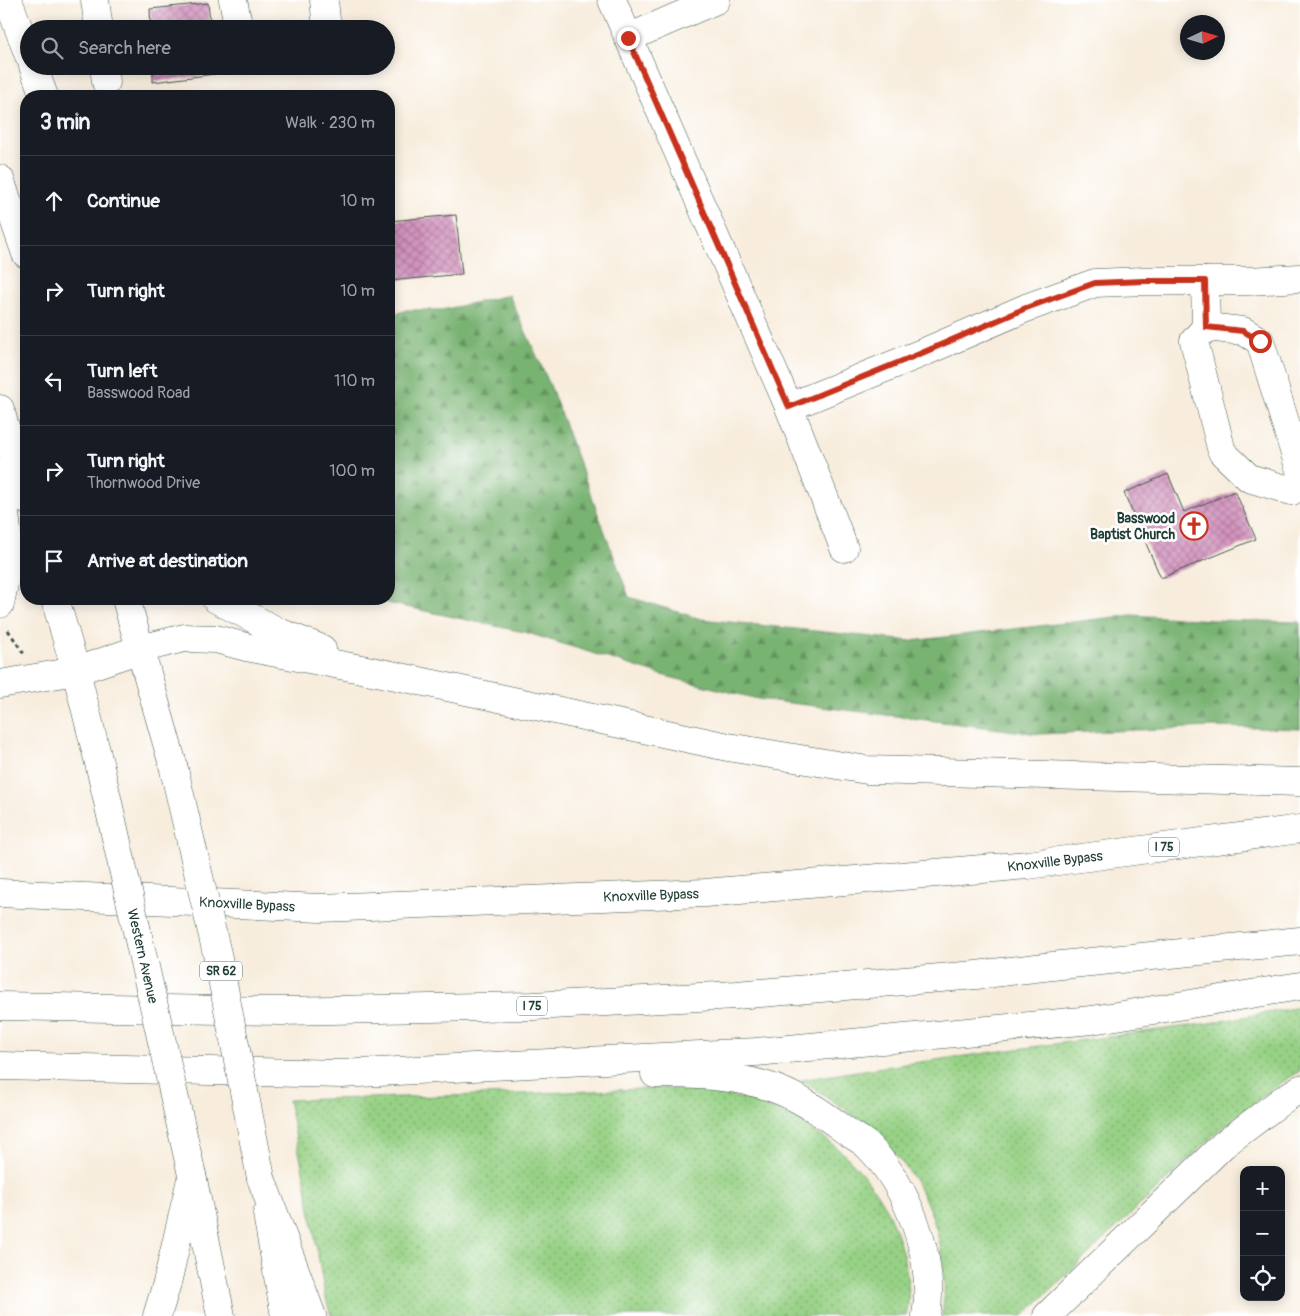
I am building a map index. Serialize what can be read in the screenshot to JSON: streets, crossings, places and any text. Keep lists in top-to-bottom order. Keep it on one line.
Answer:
{"streets":{"main road":["I 75","Knoxville Bypass","Western Avenue","SR 62"]},"places":{"church":["Basswood Baptist Church"]},"north":"right","page":{"search":"Search here","heading":["3 min","Walk · 230 m"],"list":[["Continue","10 m"],["Turn right","10 m"],["Turn left","Basswood Road","110 m"],["Turn right","Thornwood Drive","100 m"],"Arrive at destination"],"map_buttons":["+","−"]}}
